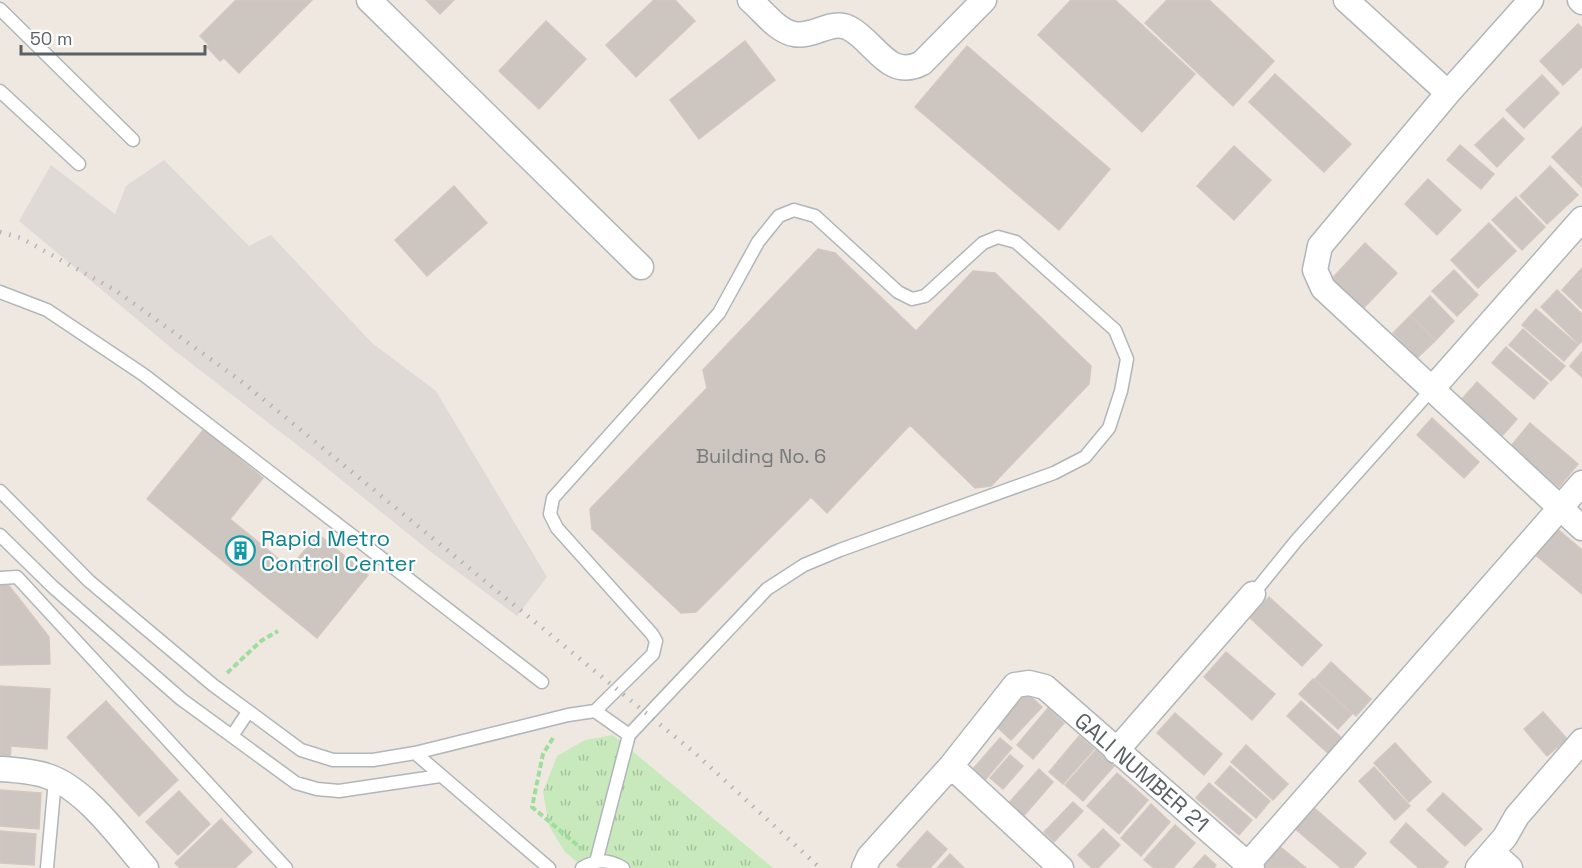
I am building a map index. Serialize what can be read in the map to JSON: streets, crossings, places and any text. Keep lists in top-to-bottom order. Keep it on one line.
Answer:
{"streets":{"street":["GALI NUMBER 21"]},"places":{"building":["Rapid Metro Control Center"]},"house_numbers":["Building No. 6"],"scale_bar":"50 m"}
